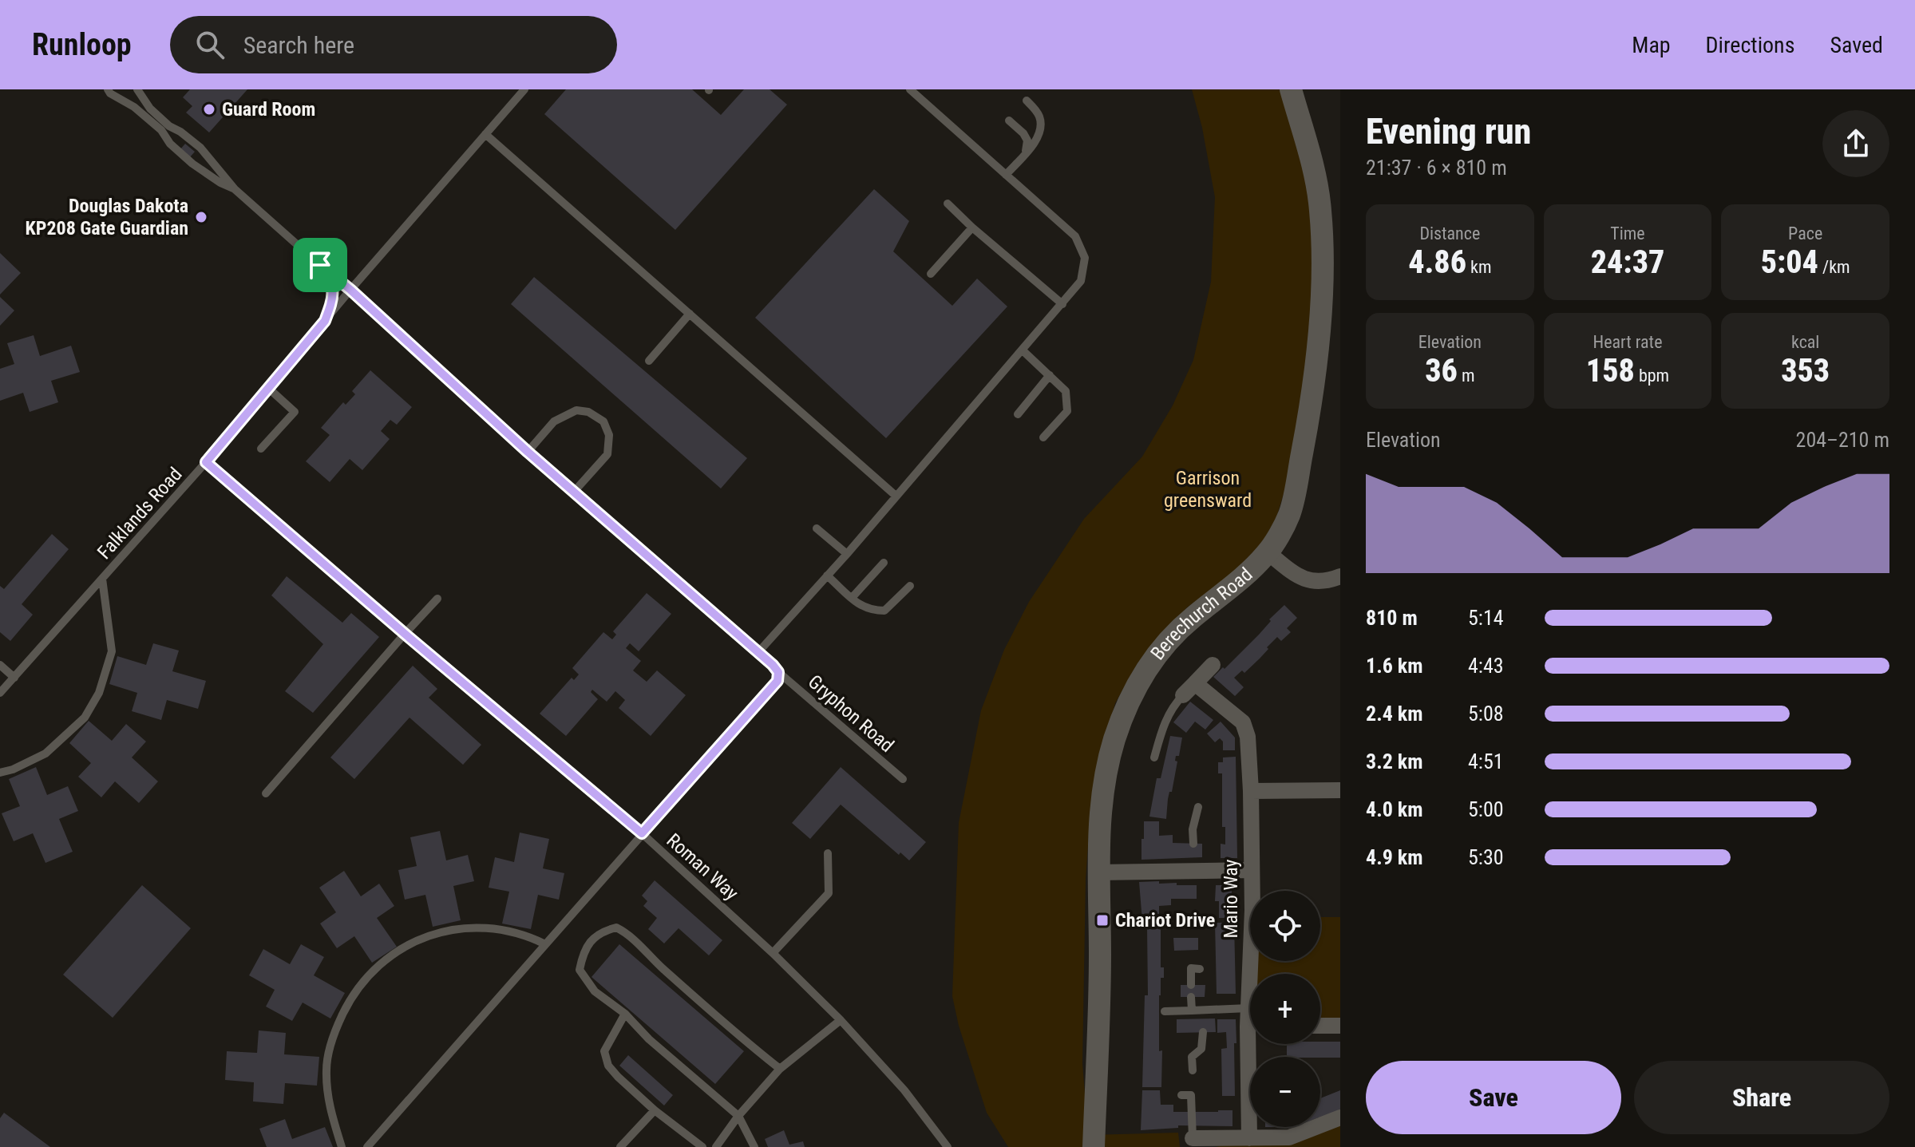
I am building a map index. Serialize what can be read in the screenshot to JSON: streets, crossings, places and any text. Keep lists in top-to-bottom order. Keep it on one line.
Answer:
{"streets":{"street":["Berechurch Road","Mario Way"],"lane":["Falklands Road","Gryphon Road","Roman Way"]},"crossings":[["Falklands Road","Gryphon Road"],["Falklands Road","Roman Way"]],"parks":["Garrison greensward"],"places":{"other":["Guard Room","Douglas Dakota KP208 Gate Guardian"],"transit":["Chariot Drive"]},"page":{"header":"Runloop","search":"Search here","nav":["Map","Directions","Saved"],"heading":["Evening run","21:37 · 6 × 810 m"],"stats":[["Distance","4.86 km"],["Time","24:37"],["Pace","5:04 /km"],["Elevation","36 m"],["Heart rate","158 bpm"],["kcal","353"]],"chart":["Elevation","204–210 m"],"list":[{"name":"810 m","note":"5:14"},{"name":"1.6 km","note":"4:43"},{"name":"2.4 km","note":"5:08"},{"name":"3.2 km","note":"4:51"},{"name":"4.0 km","note":"5:00"},{"name":"4.9 km","note":"5:30"}],"map_buttons":["+","−"],"buttons":["Save","Share"]}}
